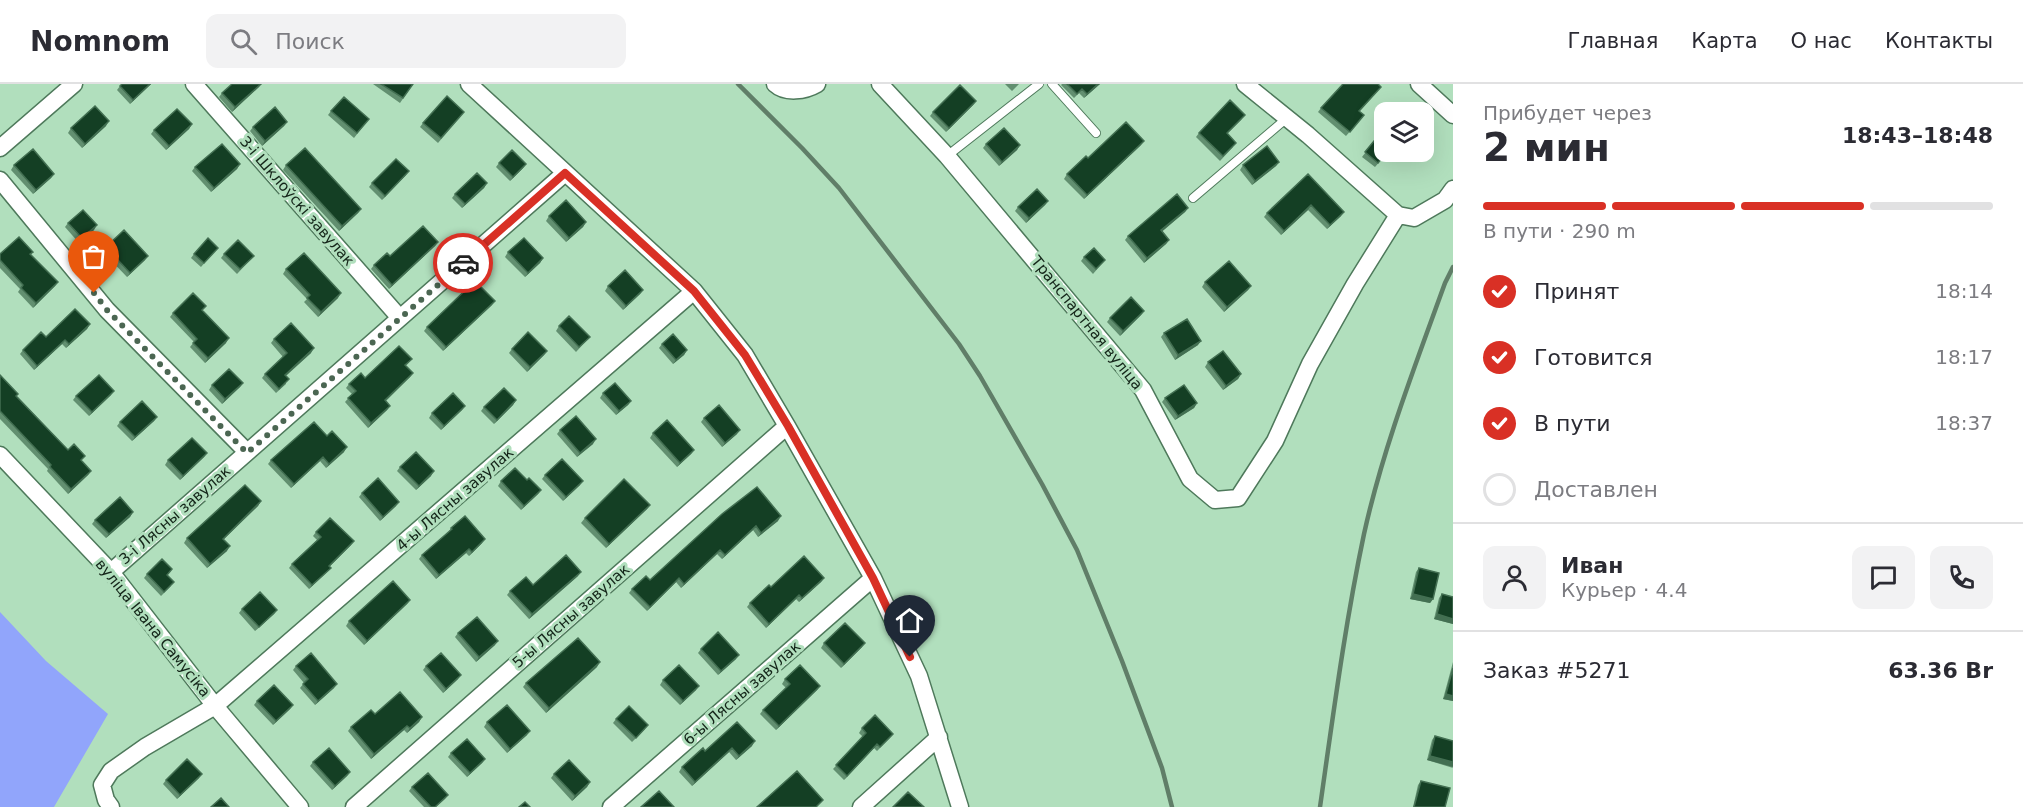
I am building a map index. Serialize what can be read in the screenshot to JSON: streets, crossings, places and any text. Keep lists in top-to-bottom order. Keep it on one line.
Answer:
{"streets":{"street":["3-і Шклоўскі завулак","Транспартная вуліца","4-ы Лясны завулак","3-і Лясны завулак","5-ы Лясны завулак","вуліца Івана Самусіка","6-ы Лясны завулак"]},"crossings":[["3-і Шклоўскі завулак","3-і Лясны завулак"],["4-ы Лясны завулак","вуліца Івана Самусіка"],["3-і Лясны завулак","вуліца Івана Самусіка"]],"page":{"header":"Nomnom","search":"Поиск","nav":["Главная","Карта","О нас","Контакты"],"heading":["2 мин","Прибудет через","18:43–18:48"],"panel":["Иван","Курьер · 4.4","Заказ #5271","63.36 Br"],"bar":"В пути · 290 m","list":[["Принят","18:14"],["Готовится","18:17"],["В пути","18:37"],"Доставлен"]}}
